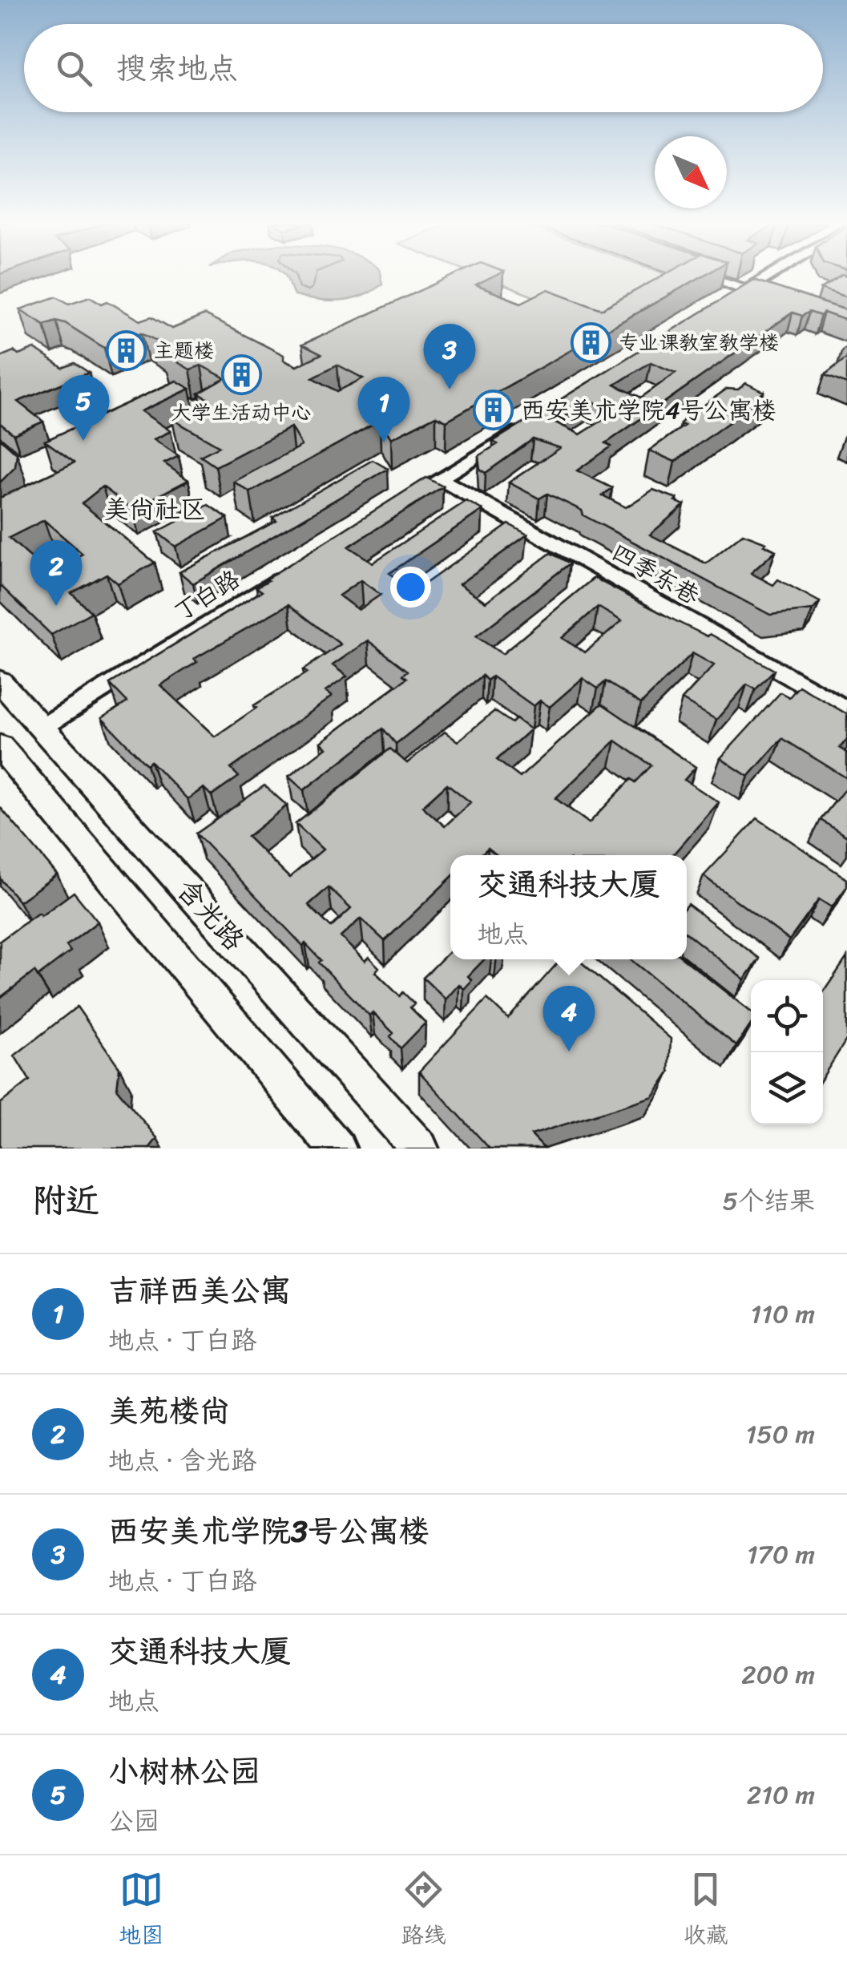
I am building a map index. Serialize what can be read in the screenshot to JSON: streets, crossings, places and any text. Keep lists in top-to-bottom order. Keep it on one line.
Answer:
{"streets":{"main road":["含光路"],"street":["四季东巷","丁白路"]},"crossings":[["丁白路","含光路"]],"districts":["美尚社区"],"places":{"building":["专业课教室教学楼","主题楼","大学生活动中心","西安美术学院4号公寓楼"]},"north":"bottom right","page":{"search":"搜索地点","pins":["3","5","1","2","4"],"popup":["交通科技大厦","地点"],"heading":["附近","5个结果"],"list":[{"mark":"1","name":"吉祥西美公寓","note":"地点 · 丁白路","value":"110 m"},{"mark":"2","name":"美苑楼尚","note":"地点 · 含光路","value":"150 m"},{"mark":"3","name":"西安美术学院3号公寓楼","note":"地点 · 丁白路","value":"170 m"},{"mark":"4","name":"交通科技大厦","note":"地点","value":"200 m"},{"mark":"5","name":"小树林公园","note":"公园","value":"210 m"}],"nav":["地图","路线","收藏"]}}
